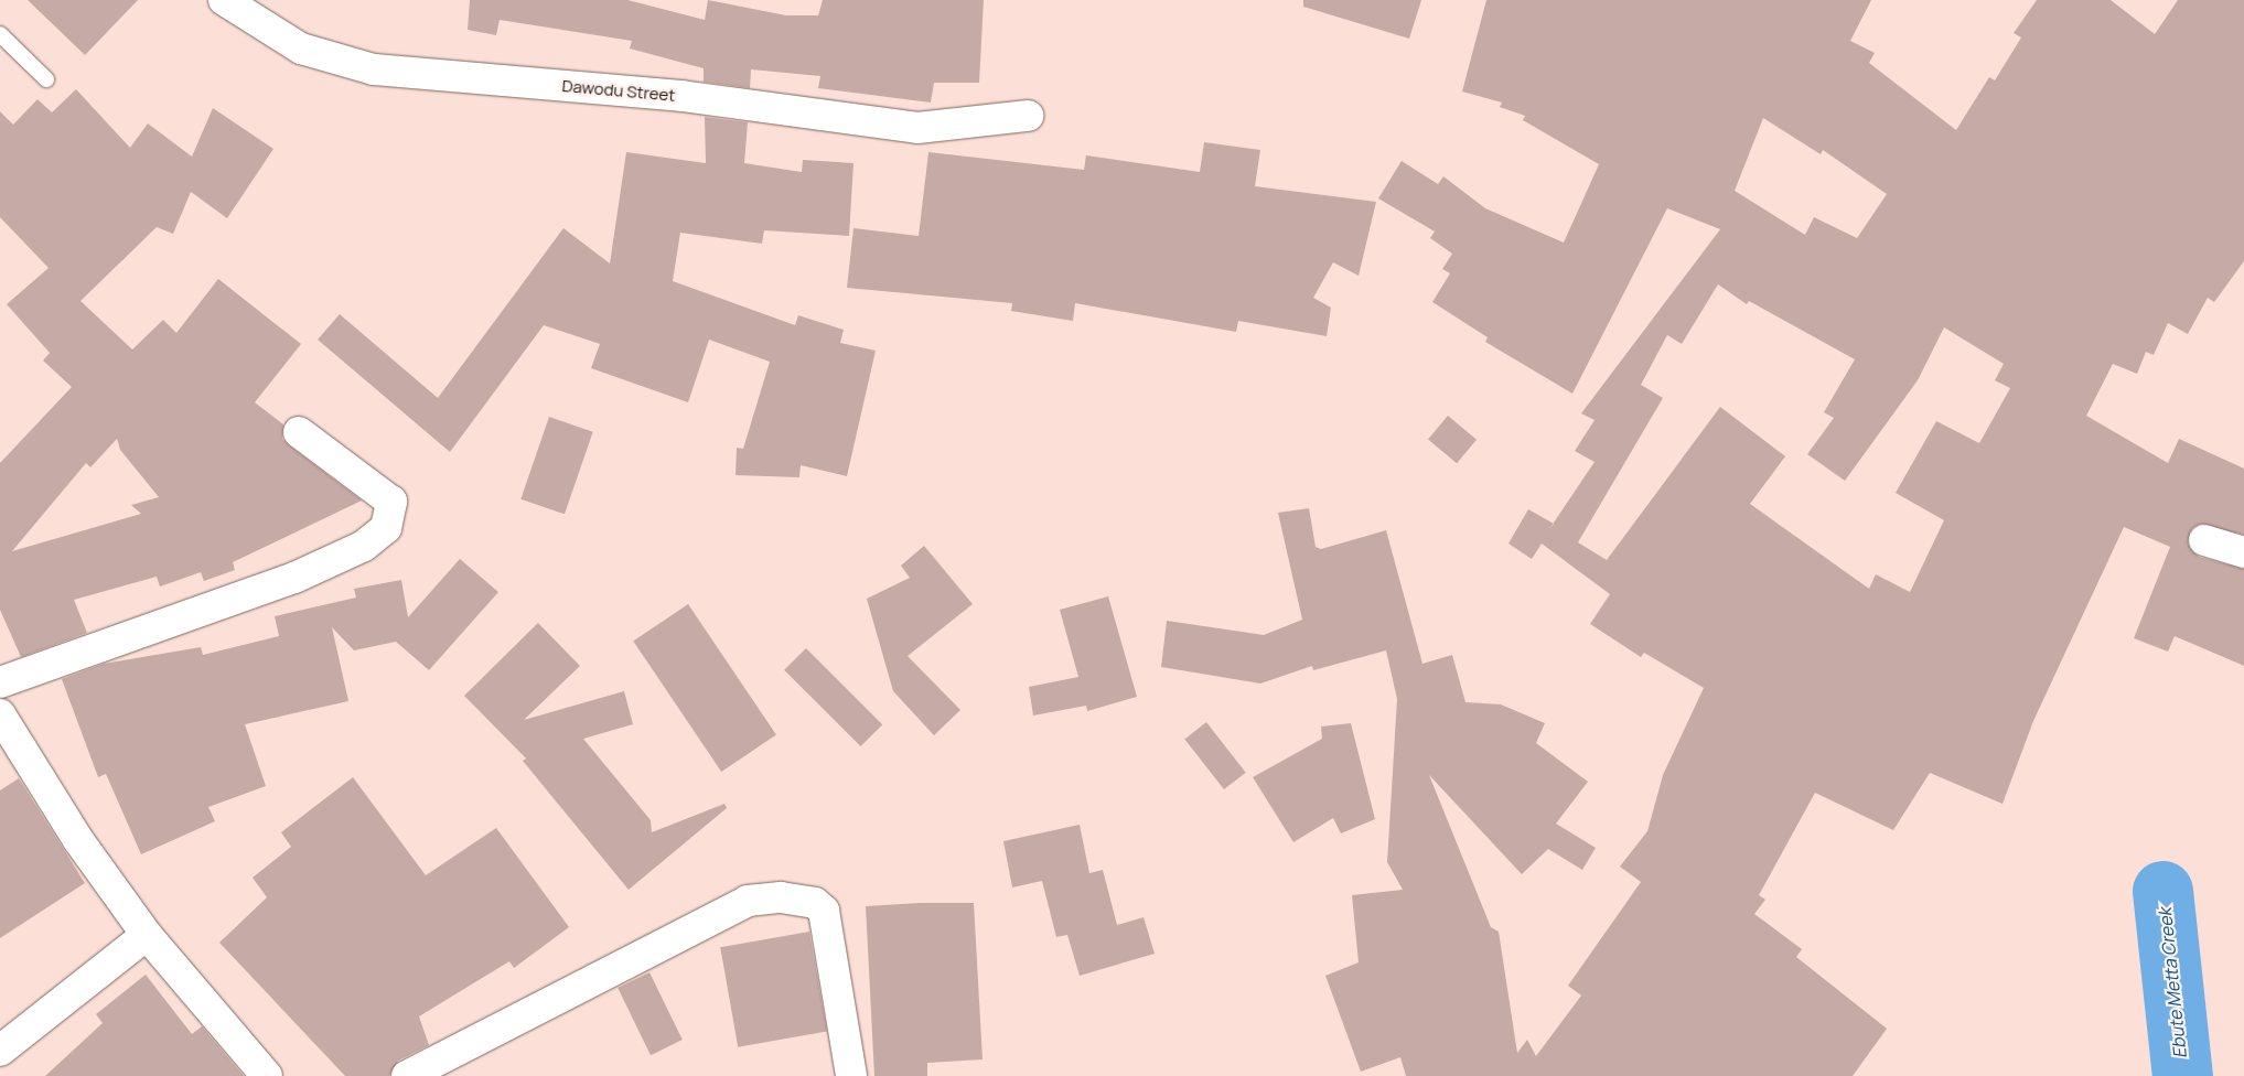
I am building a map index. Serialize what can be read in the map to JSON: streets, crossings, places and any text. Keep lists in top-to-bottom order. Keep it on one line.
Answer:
{"streets":{"street":["Dawodu Street"]},"water":["Ebute Metta Creek"]}
